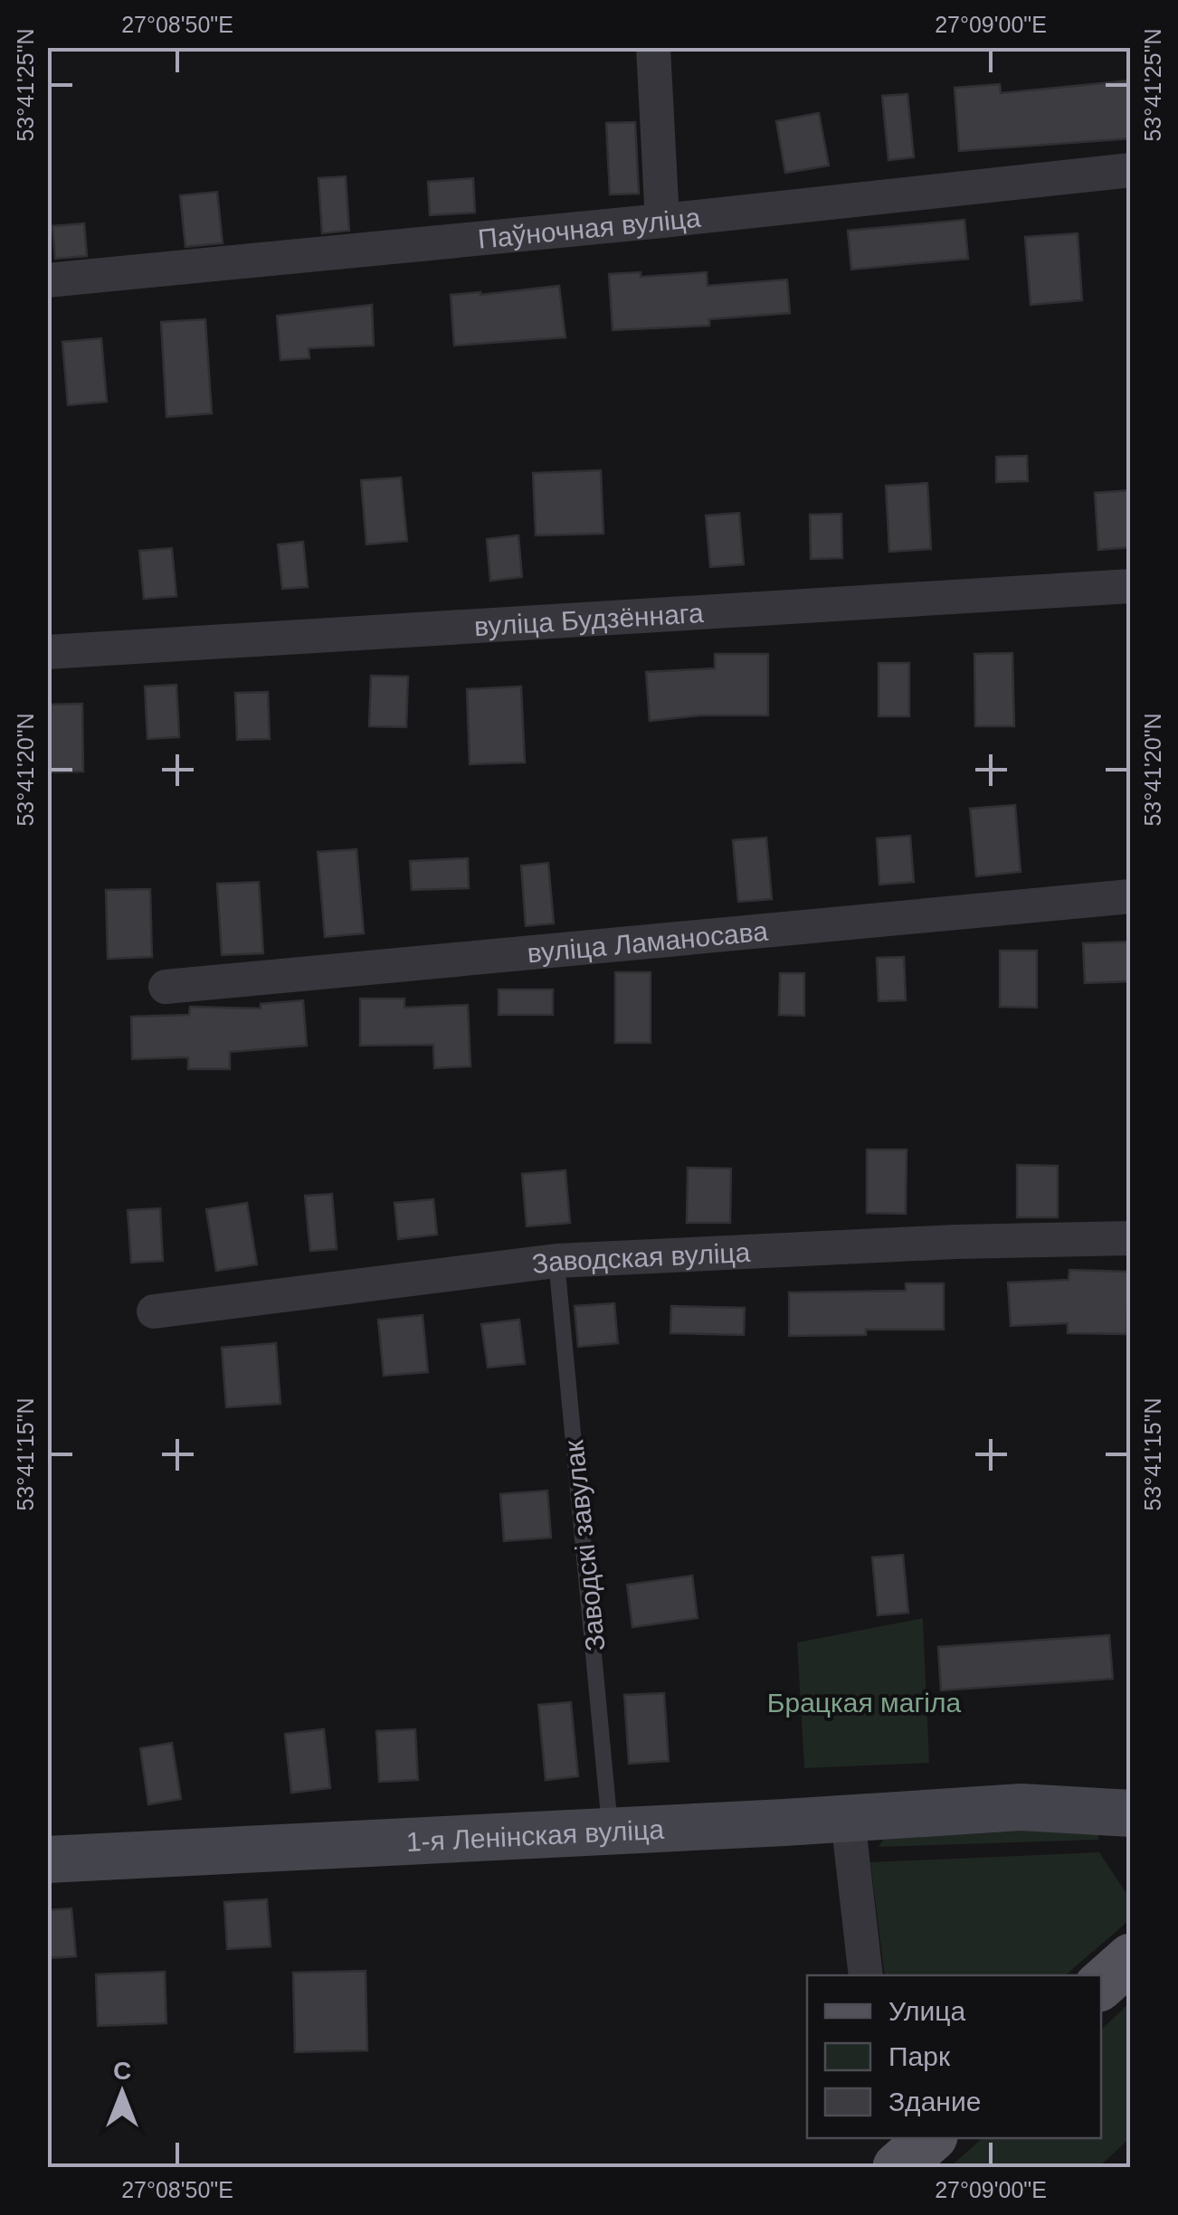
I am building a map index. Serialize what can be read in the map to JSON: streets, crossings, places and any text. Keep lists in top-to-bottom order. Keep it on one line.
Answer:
{"streets":{"main road":["1-я Ленінская вуліца"],"street":["Паўночная вуліца","вуліца Будзённага","вуліца Ламаносава","Заводская вуліца"],"lane":["Заводскі завулак"]},"crossings":[["Заводская вуліца","Заводскі завулак"],["Заводскі завулак","1-я Ленінская вуліца"]],"parks":["Брацкая магіла"],"legend":["Улица","Парк","Здание"],"north":"top","coordinates":["27°08'50\"E","27°09'00\"E","53°41'25\"N","53°41'20\"N","53°41'15\"N"]}
